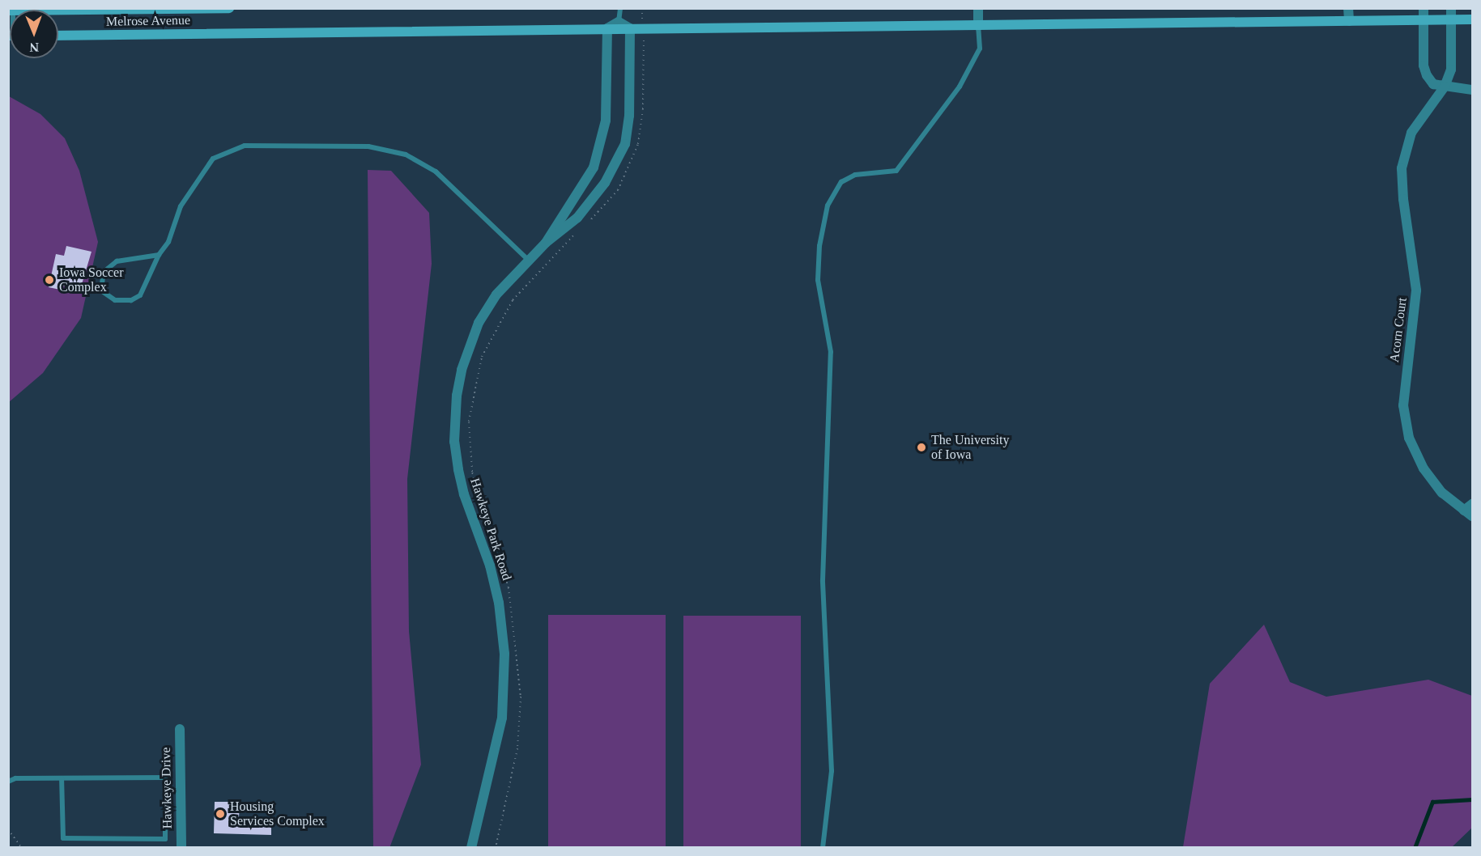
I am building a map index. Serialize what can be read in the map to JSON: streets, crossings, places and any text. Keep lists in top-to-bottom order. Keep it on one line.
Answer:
{"streets":{"main road":["Melrose Avenue"],"street":["Acorn Court","Hawkeye Park Road","Hawkeye Drive"]},"crossings":[["Melrose Avenue","Hawkeye Park Road"]],"places":["Iowa Soccer Complex","The University of Iowa","Housing Services Complex"],"north":"bottom"}
